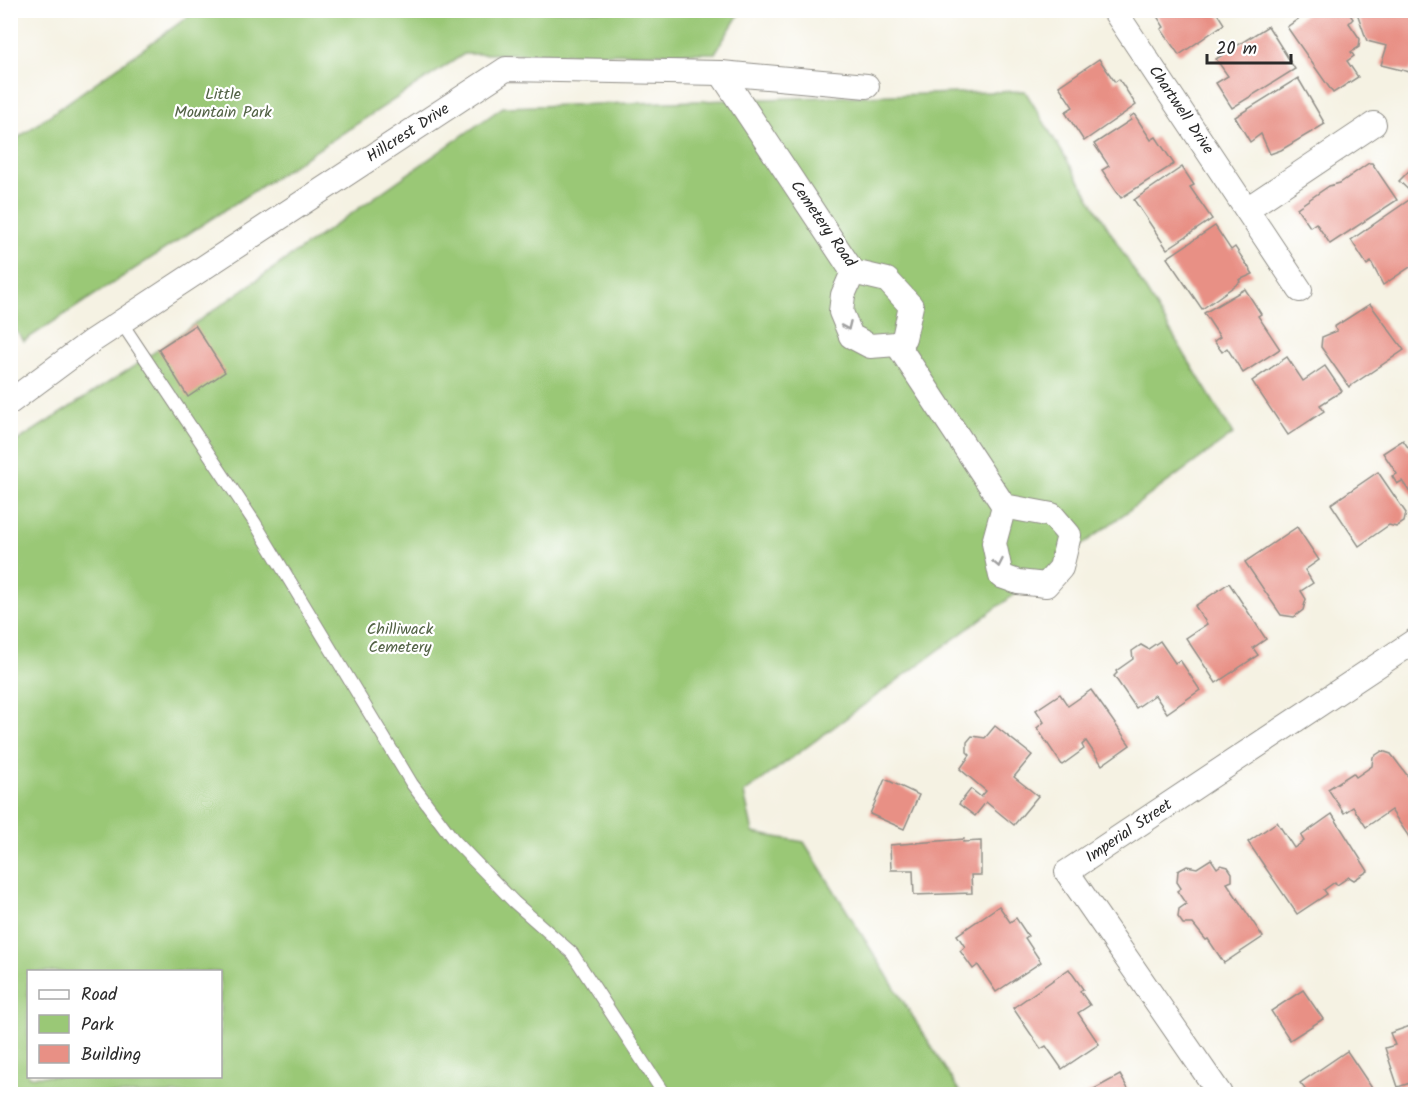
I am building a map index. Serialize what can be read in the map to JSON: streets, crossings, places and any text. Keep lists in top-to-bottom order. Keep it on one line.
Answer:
{"streets":{"street":["Chartwell Drive","Hillcrest Drive","Cemetery Road","Imperial Street"]},"crossings":[["Hillcrest Drive","Cemetery Road"]],"parks":["Little Mountain Park","Chilliwack Cemetery"],"legend":["Road","Park","Building"],"scale_bar":"20 m"}
